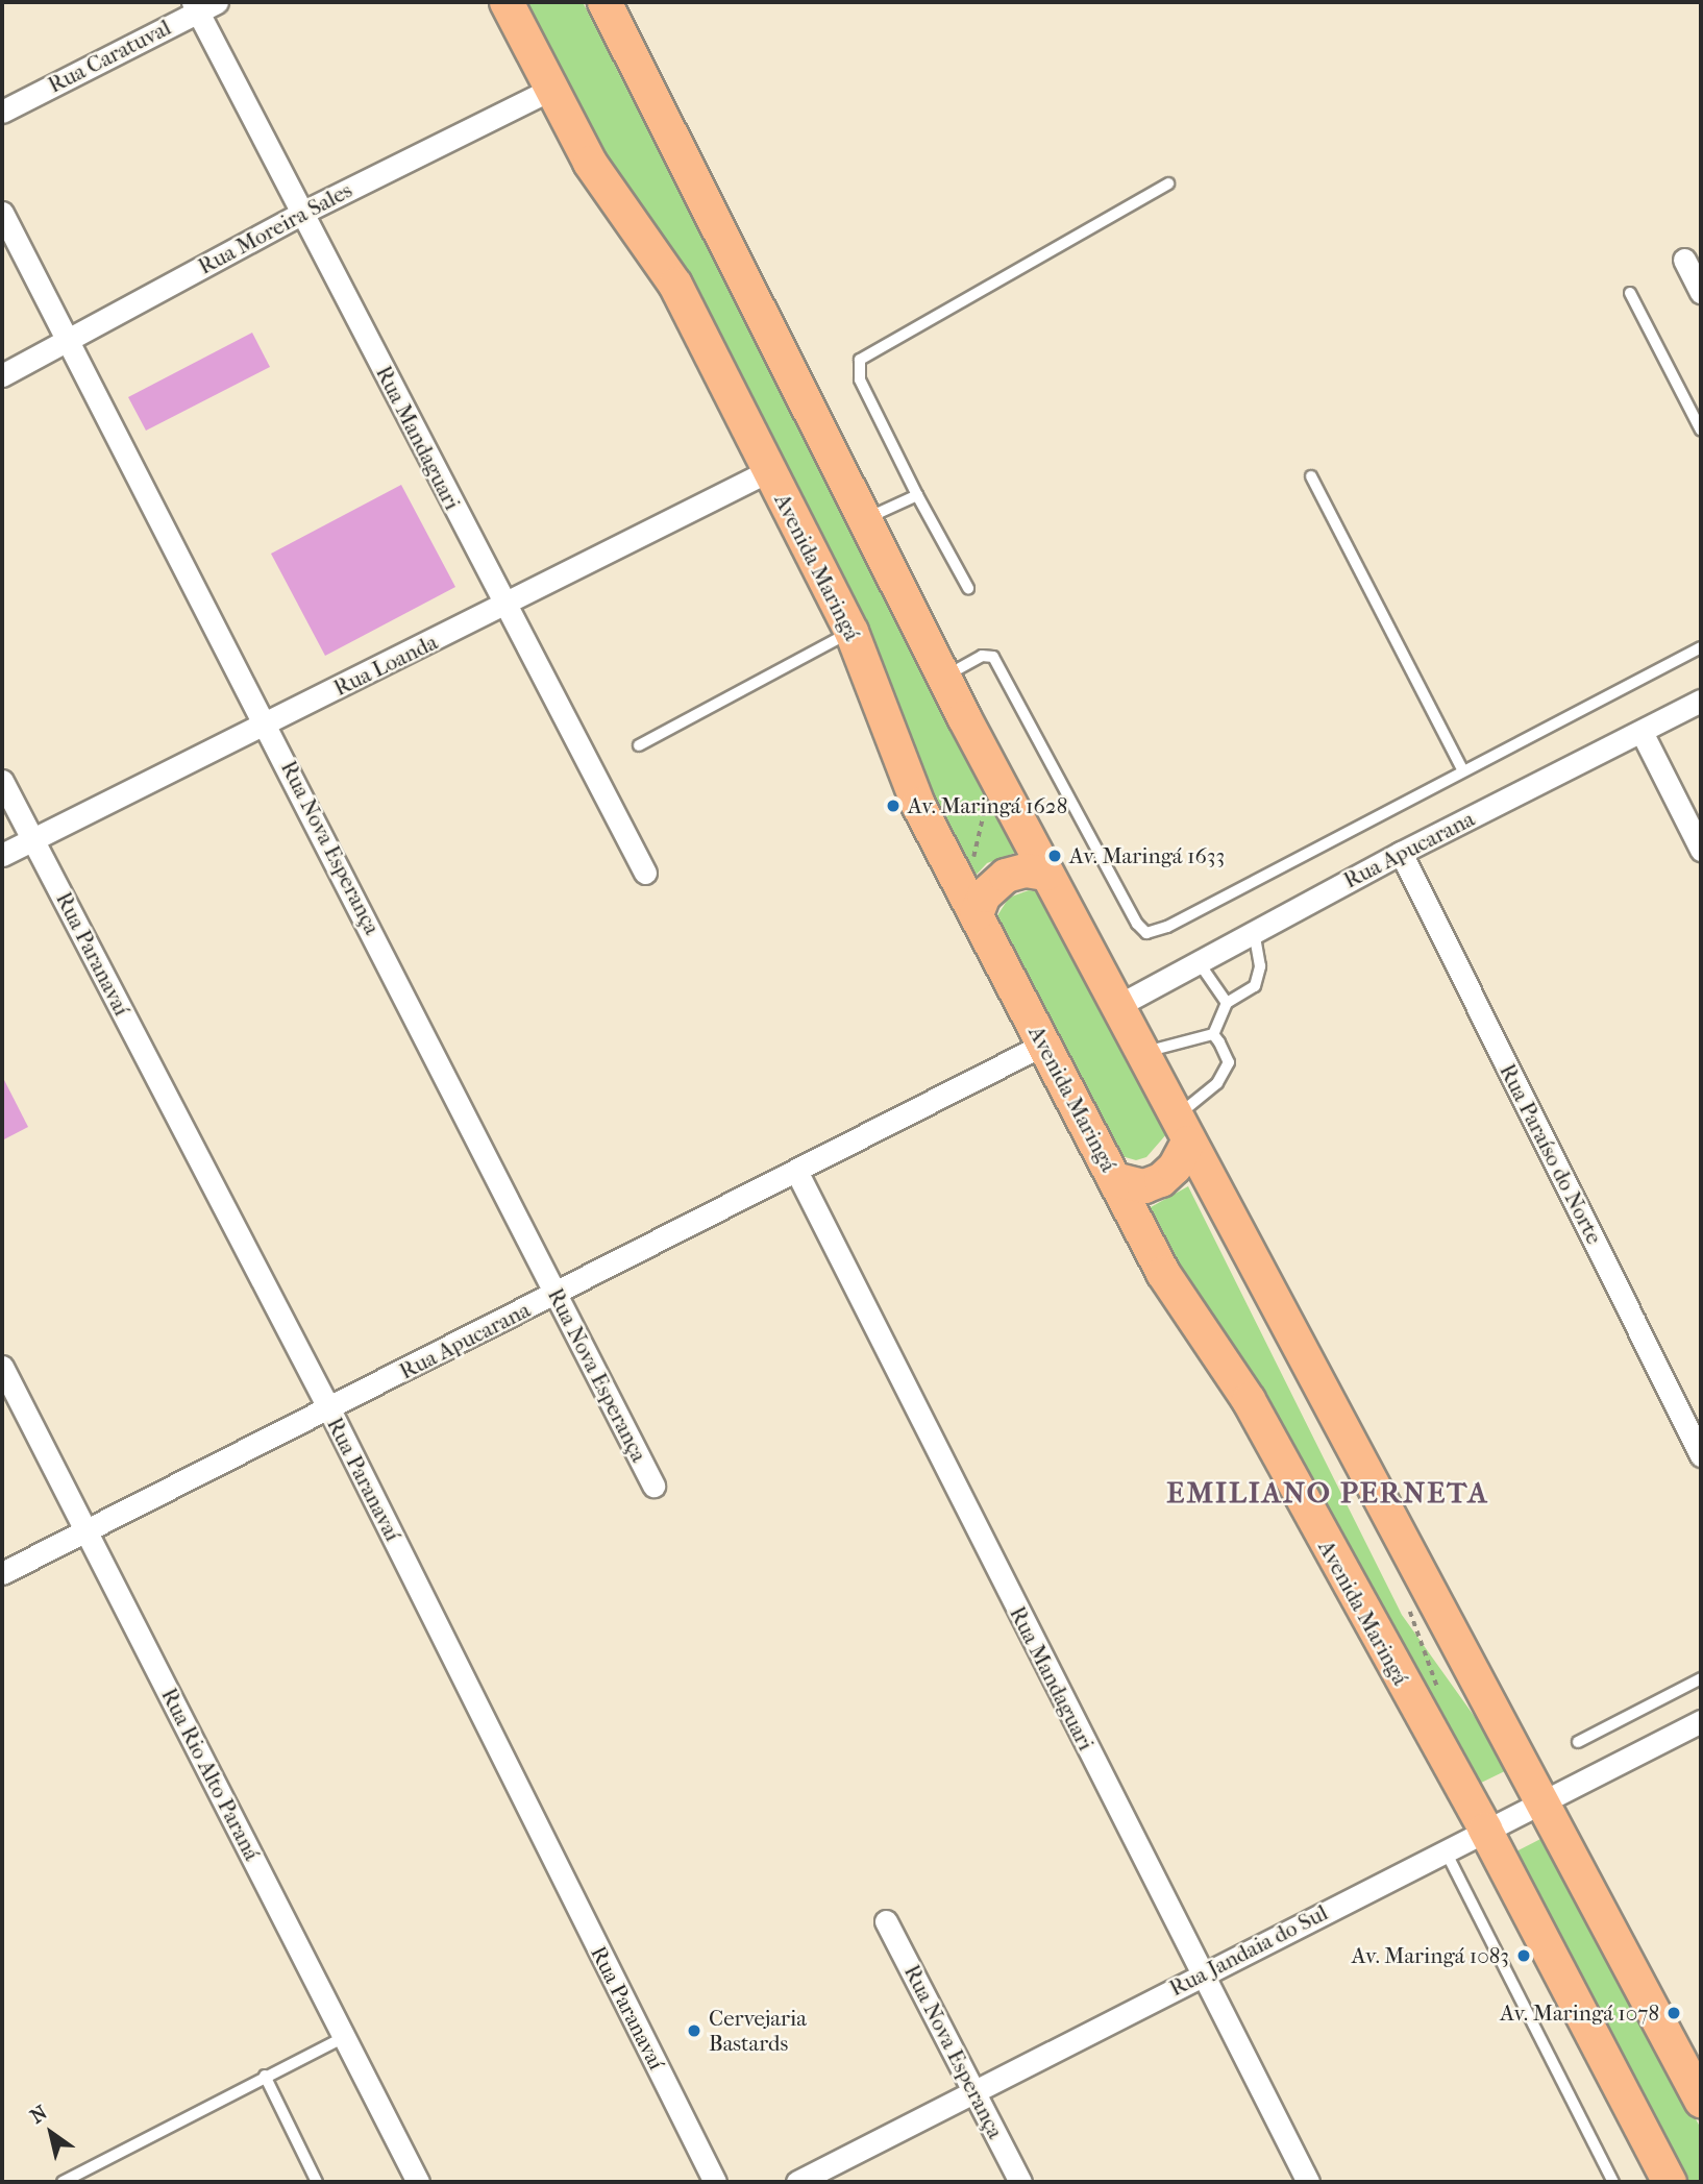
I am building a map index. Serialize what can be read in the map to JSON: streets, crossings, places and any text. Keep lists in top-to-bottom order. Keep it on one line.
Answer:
{"streets":{"main road":["Avenida Maringá"],"street":["Rua Caratuval","Rua Moreira Sales","Rua Mandaguari","Rua Loanda","Rua Nova Esperança","Rua Apucarana","Rua Paranavaí","Rua Paraíso do Norte","Rua Rio Alto Paraná","Rua Jandaia do Sul"]},"crossings":[["Rua Caratuval","Rua Mandaguari"],["Rua Moreira Sales","Rua Mandaguari"],["Rua Moreira Sales","Avenida Maringá"],["Rua Moreira Sales","Rua Nova Esperança"],["Rua Mandaguari","Rua Loanda"],["Rua Mandaguari","Rua Apucarana"],["Rua Mandaguari","Rua Jandaia do Sul"],["Avenida Maringá","Rua Loanda"],["Avenida Maringá","Rua Apucarana"],["Avenida Maringá","Rua Jandaia do Sul"],["Rua Loanda","Rua Nova Esperança"],["Rua Loanda","Rua Paranavaí"],["Rua Nova Esperança","Rua Apucarana"],["Rua Nova Esperança","Rua Jandaia do Sul"],["Rua Apucarana","Rua Paranavaí"],["Rua Apucarana","Rua Paraíso do Norte"],["Rua Apucarana","Rua Rio Alto Paraná"]],"districts":["EMILIANO PERNETA"],"places":["Av. Maringá 1628","Av. Maringá 1633","Av. Maringá 1083","Av. Maringá 1078","Cervejaria Bastards"],"north":"top left"}
